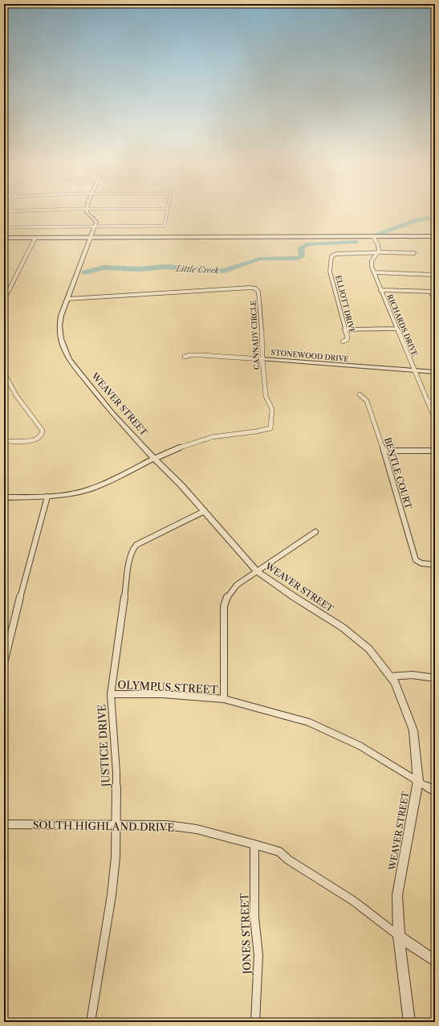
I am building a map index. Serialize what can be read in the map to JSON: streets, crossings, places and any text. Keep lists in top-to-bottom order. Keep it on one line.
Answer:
{"streets":{"street":["ELLIOTT DRIVE","RICHARDS DRIVE","CANNADY CIRCLE","STONEWOOD DRIVE","WEAVER STREET","BENTLE COURT","OLYMPUS STREET","JUSTICE DRIVE","SOUTH HIGHLAND DRIVE","JONES STREET"]},"crossings":[["ELLIOTT DRIVE","RICHARDS DRIVE"],["RICHARDS DRIVE","STONEWOOD DRIVE"],["CANNADY CIRCLE","STONEWOOD DRIVE"],["CANNADY CIRCLE","WEAVER STREET"],["WEAVER STREET","OLYMPUS STREET"],["WEAVER STREET","JUSTICE DRIVE"],["WEAVER STREET","SOUTH HIGHLAND DRIVE"],["OLYMPUS STREET","JUSTICE DRIVE"],["JUSTICE DRIVE","SOUTH HIGHLAND DRIVE"],["SOUTH HIGHLAND DRIVE","JONES STREET"]],"water":["Little Creek"]}
